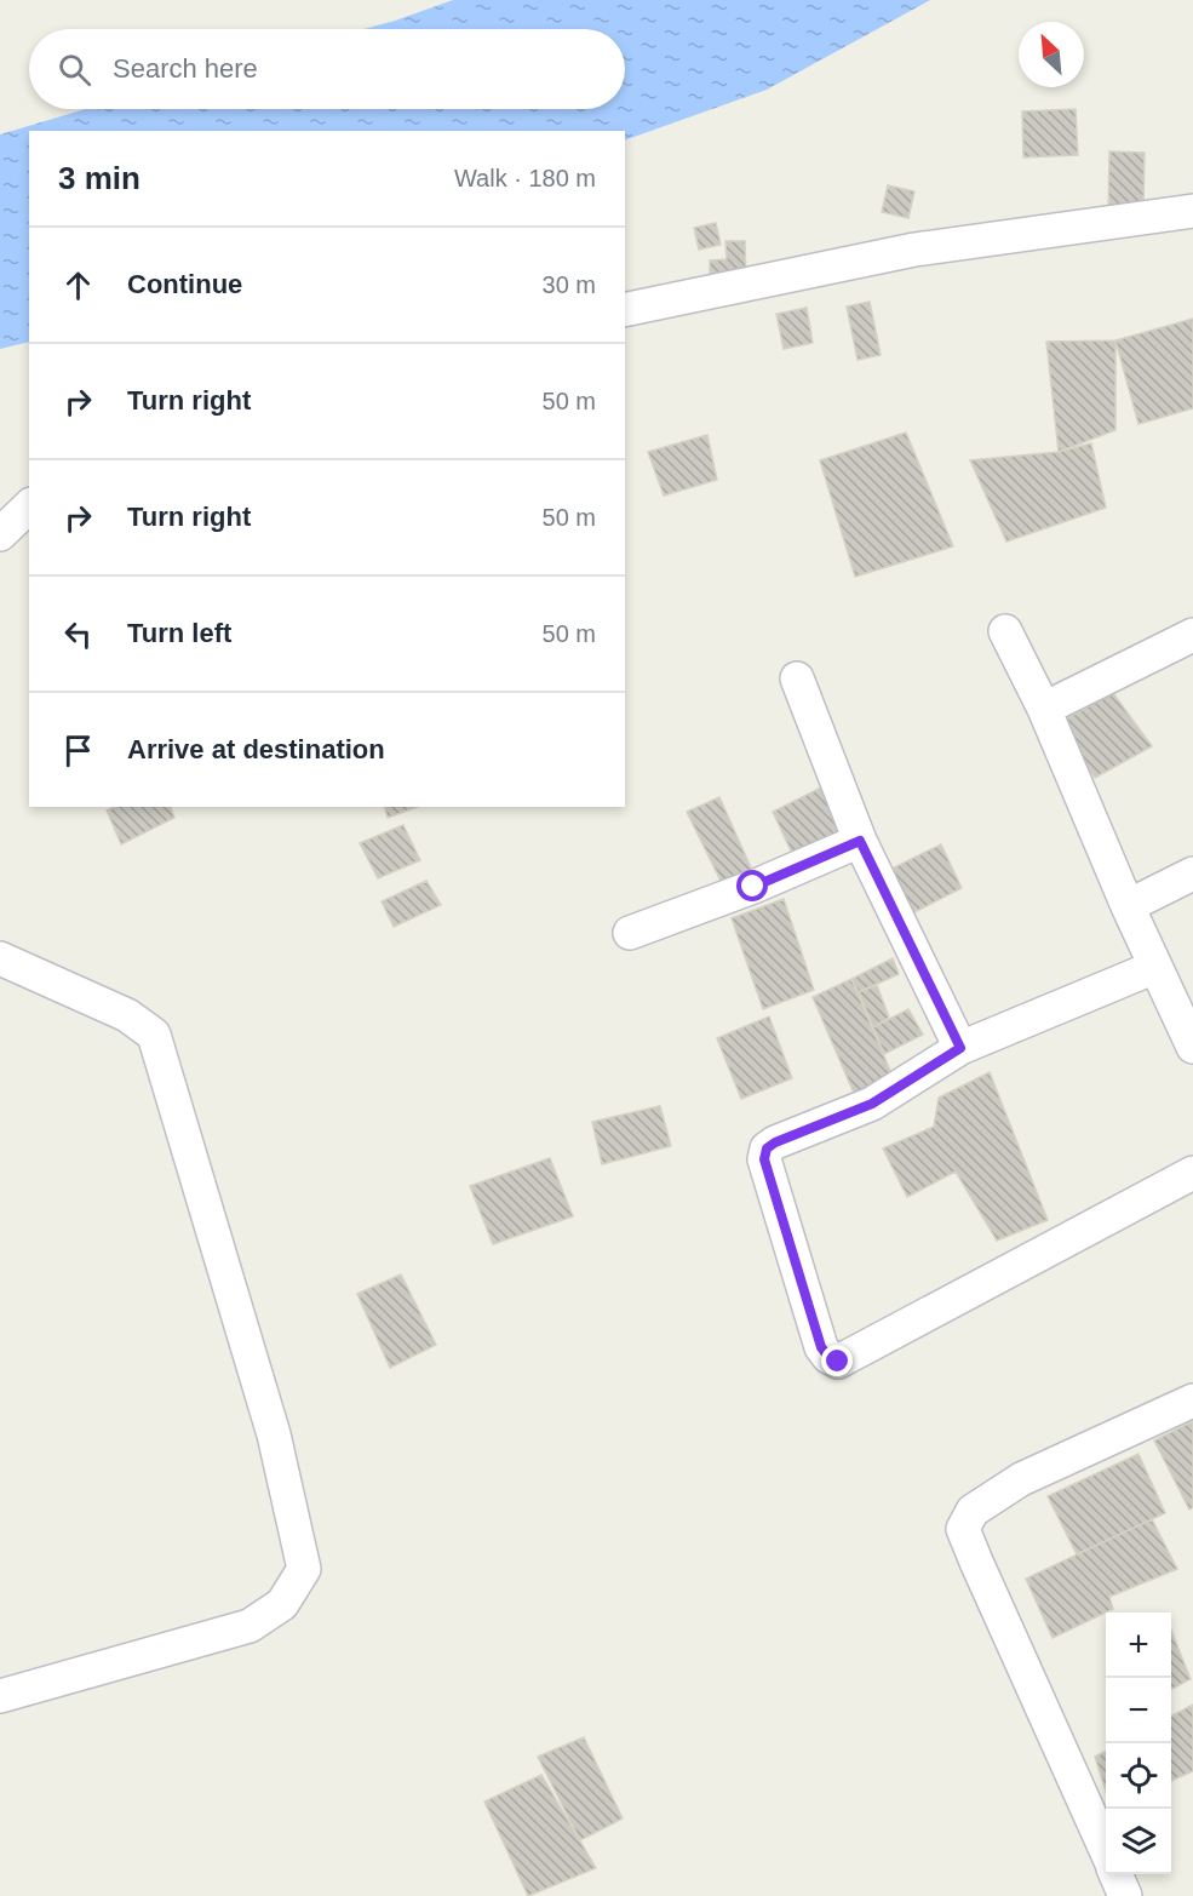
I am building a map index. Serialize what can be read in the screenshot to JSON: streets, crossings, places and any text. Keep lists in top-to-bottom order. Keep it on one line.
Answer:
{"north":"top left","page":{"search":"Search here","heading":["3 min","Walk · 180 m"],"list":[["Continue","30 m"],["Turn right","50 m"],["Turn right","50 m"],["Turn left","50 m"],"Arrive at destination"],"map_buttons":["+","−"]}}
